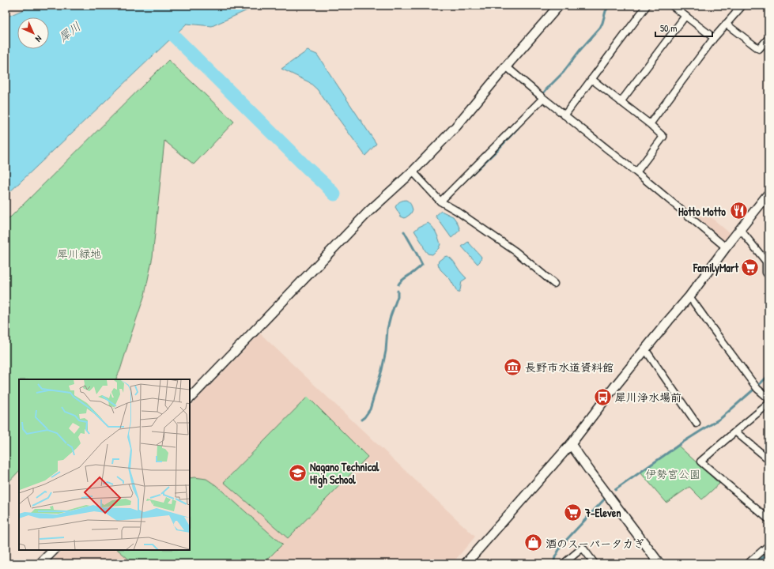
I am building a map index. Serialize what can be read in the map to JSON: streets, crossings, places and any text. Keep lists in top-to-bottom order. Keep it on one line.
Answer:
{"water":["犀川"],"parks":["犀川緑地","伊勢宮公園"],"places":{"restaurant":["Hotto Motto"],"supermarket":["FamilyMart","7-Eleven"],"museum":["長野市水道資料館"],"bus stop":["犀川浄水場前"],"school or university":["Nagano Technical High School"],"shop":["酒のスーパータカぎ"]},"scale_bar":"50 m","north":"bottom right"}
